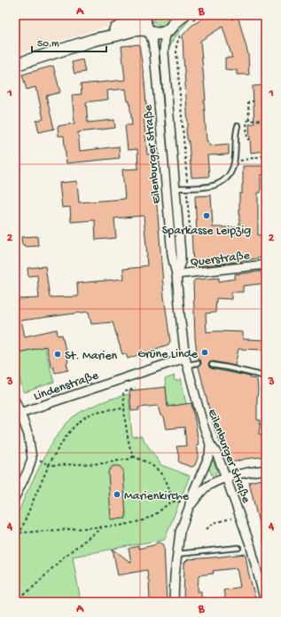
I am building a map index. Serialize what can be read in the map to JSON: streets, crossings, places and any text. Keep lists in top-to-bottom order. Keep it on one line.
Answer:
{"streets":{"street":["Eilenburger Straße","Querstraße","Lindenstraße"]},"crossings":[["Eilenburger Straße","Querstraße"],["Eilenburger Straße","Lindenstraße"]],"places":["Sparkasse Leipzig","Grüne Linde","St. Marien","Marienkirche"],"scale_bar":"50 m","grid":{"columns":["A","B"],"rows":["1","2","3","4"]}}
